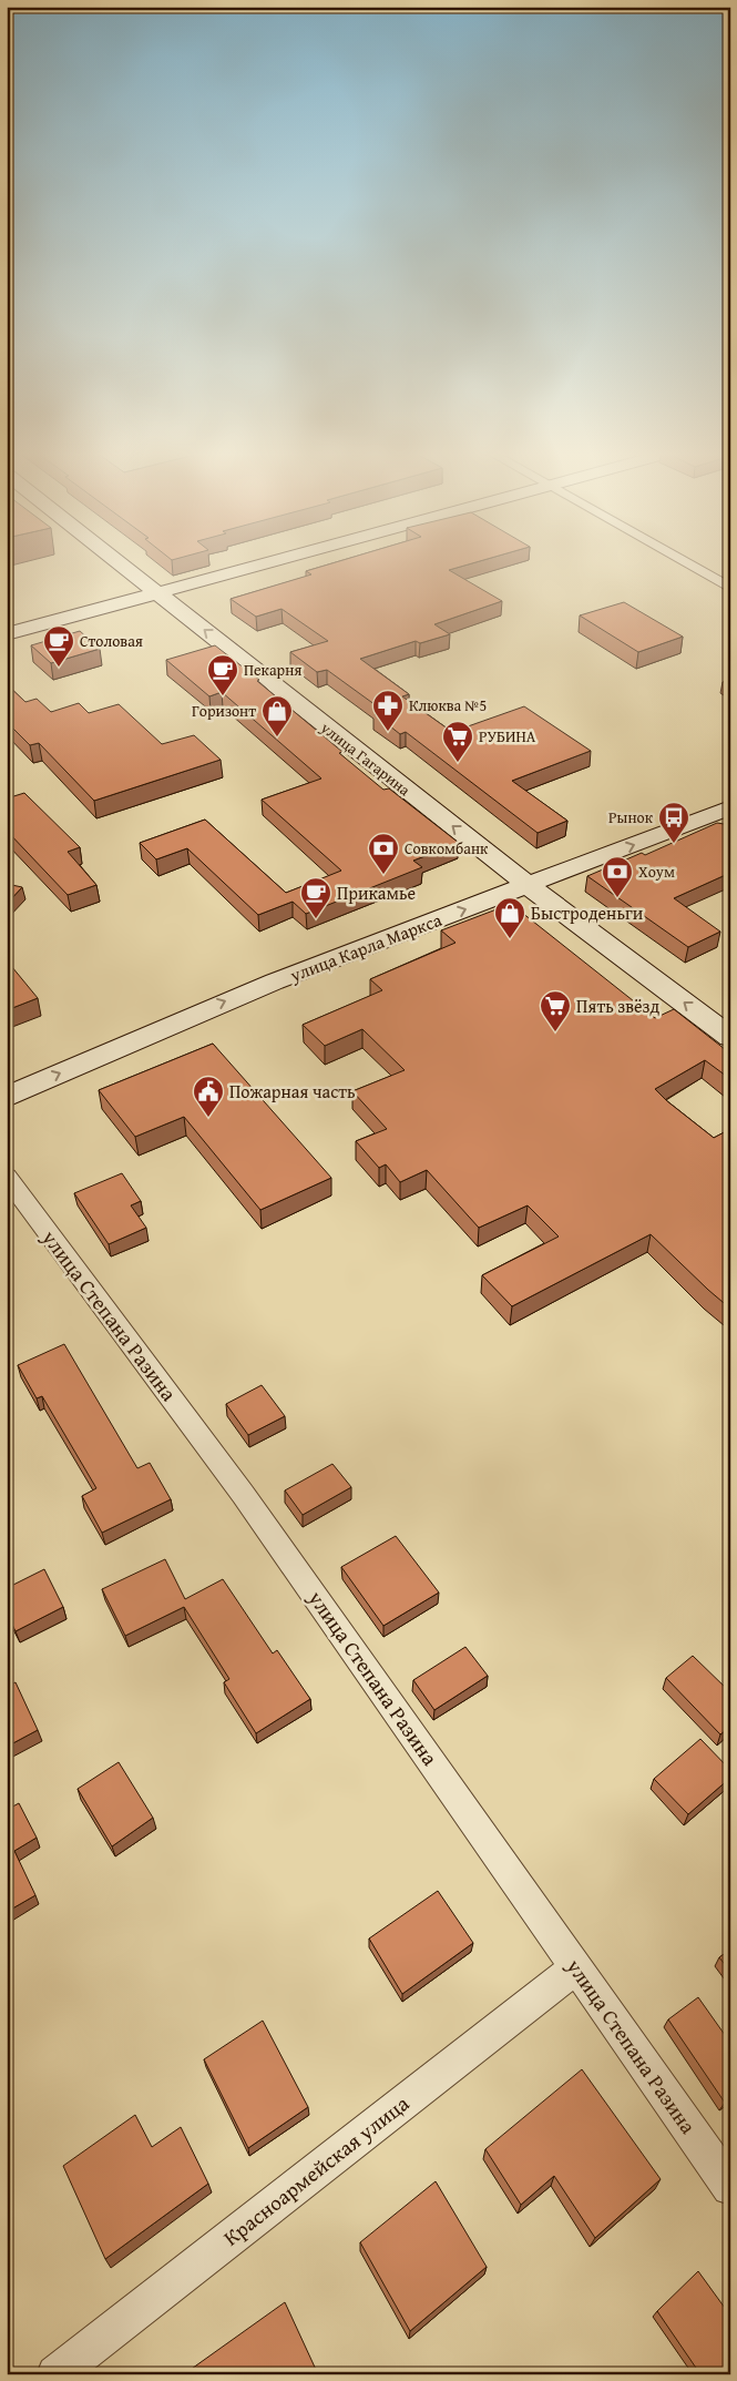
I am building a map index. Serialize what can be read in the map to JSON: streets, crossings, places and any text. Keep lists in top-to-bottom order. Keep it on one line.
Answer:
{"streets":{"main road":["улица Гагарина","улица Карла Маркса"],"street":["улица Степана Разина","Красноармейская улица"]},"crossings":[["улица Гагарина","улица Карла Маркса"],["улица Степана Разина","Красноармейская улица"]],"one_way":["улица Гагарина","улица Карла Маркса"],"places":{"cafe":["Столовая","Пекарня","Прикамье"],"pharmacy":["Клюква №5"],"shop":["Горизонт","Быстроденьги"],"supermarket":["РУБИНА","Пять звёзд"],"bus stop":["Рынок"],"bank":["Совкомбанк","Хоум"],"public building":["Пожарная часть"]}}
